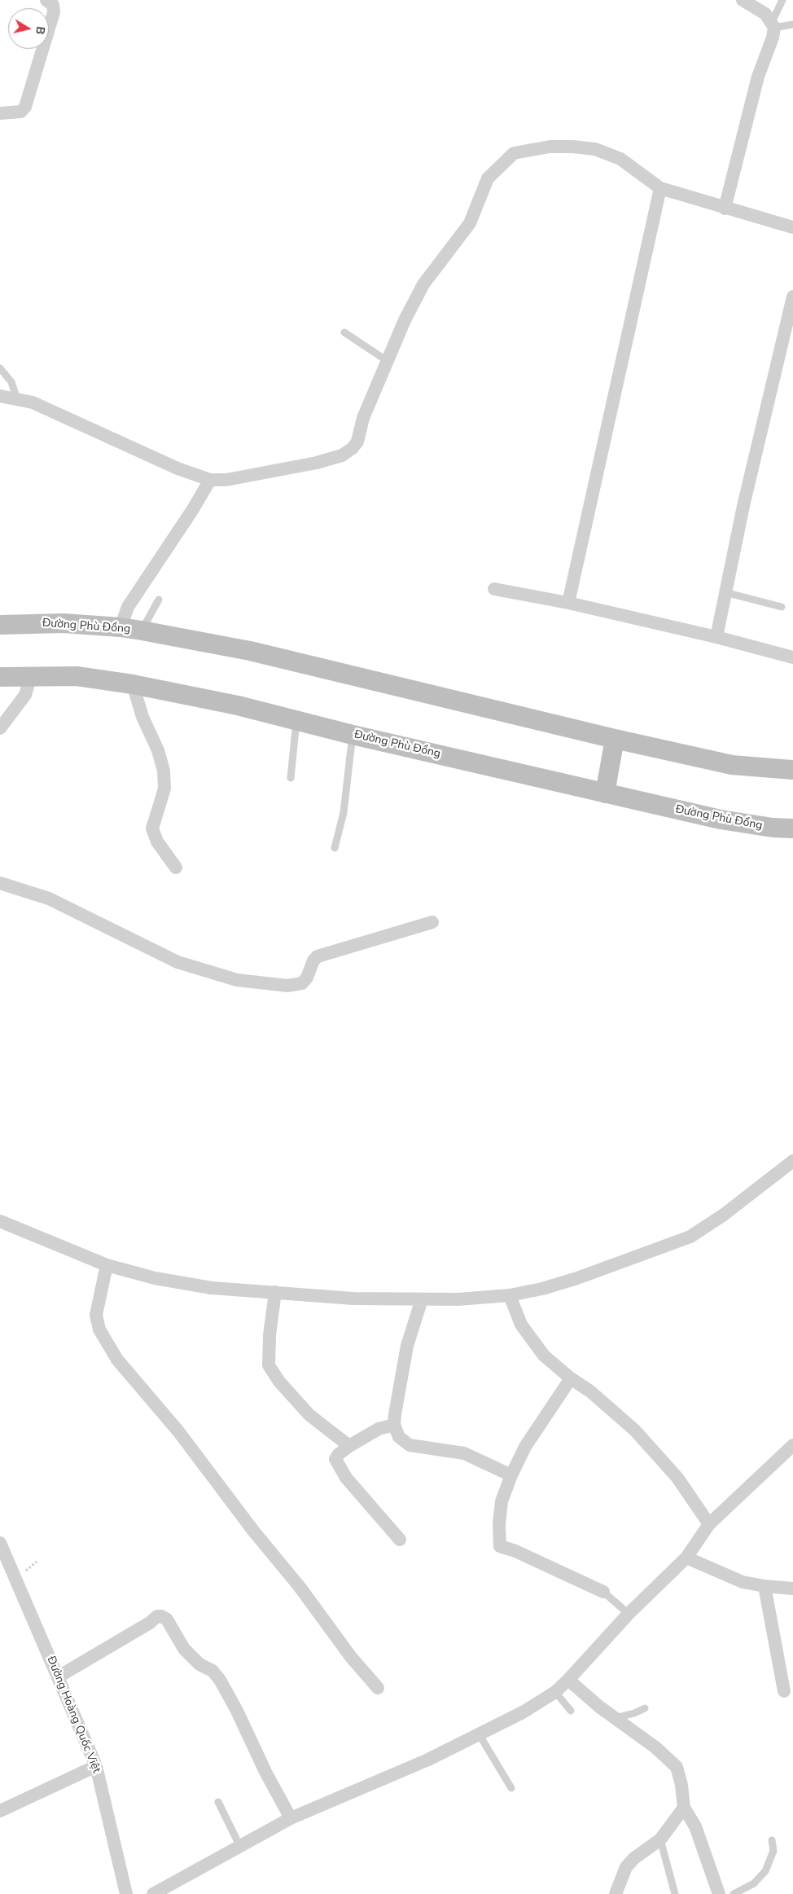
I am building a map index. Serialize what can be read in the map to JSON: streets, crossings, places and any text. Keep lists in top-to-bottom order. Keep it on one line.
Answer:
{"streets":{"main road":["Đường Phù Đổng"],"street":["Đường Hoàng Quốc Việt"]},"north":"right"}
